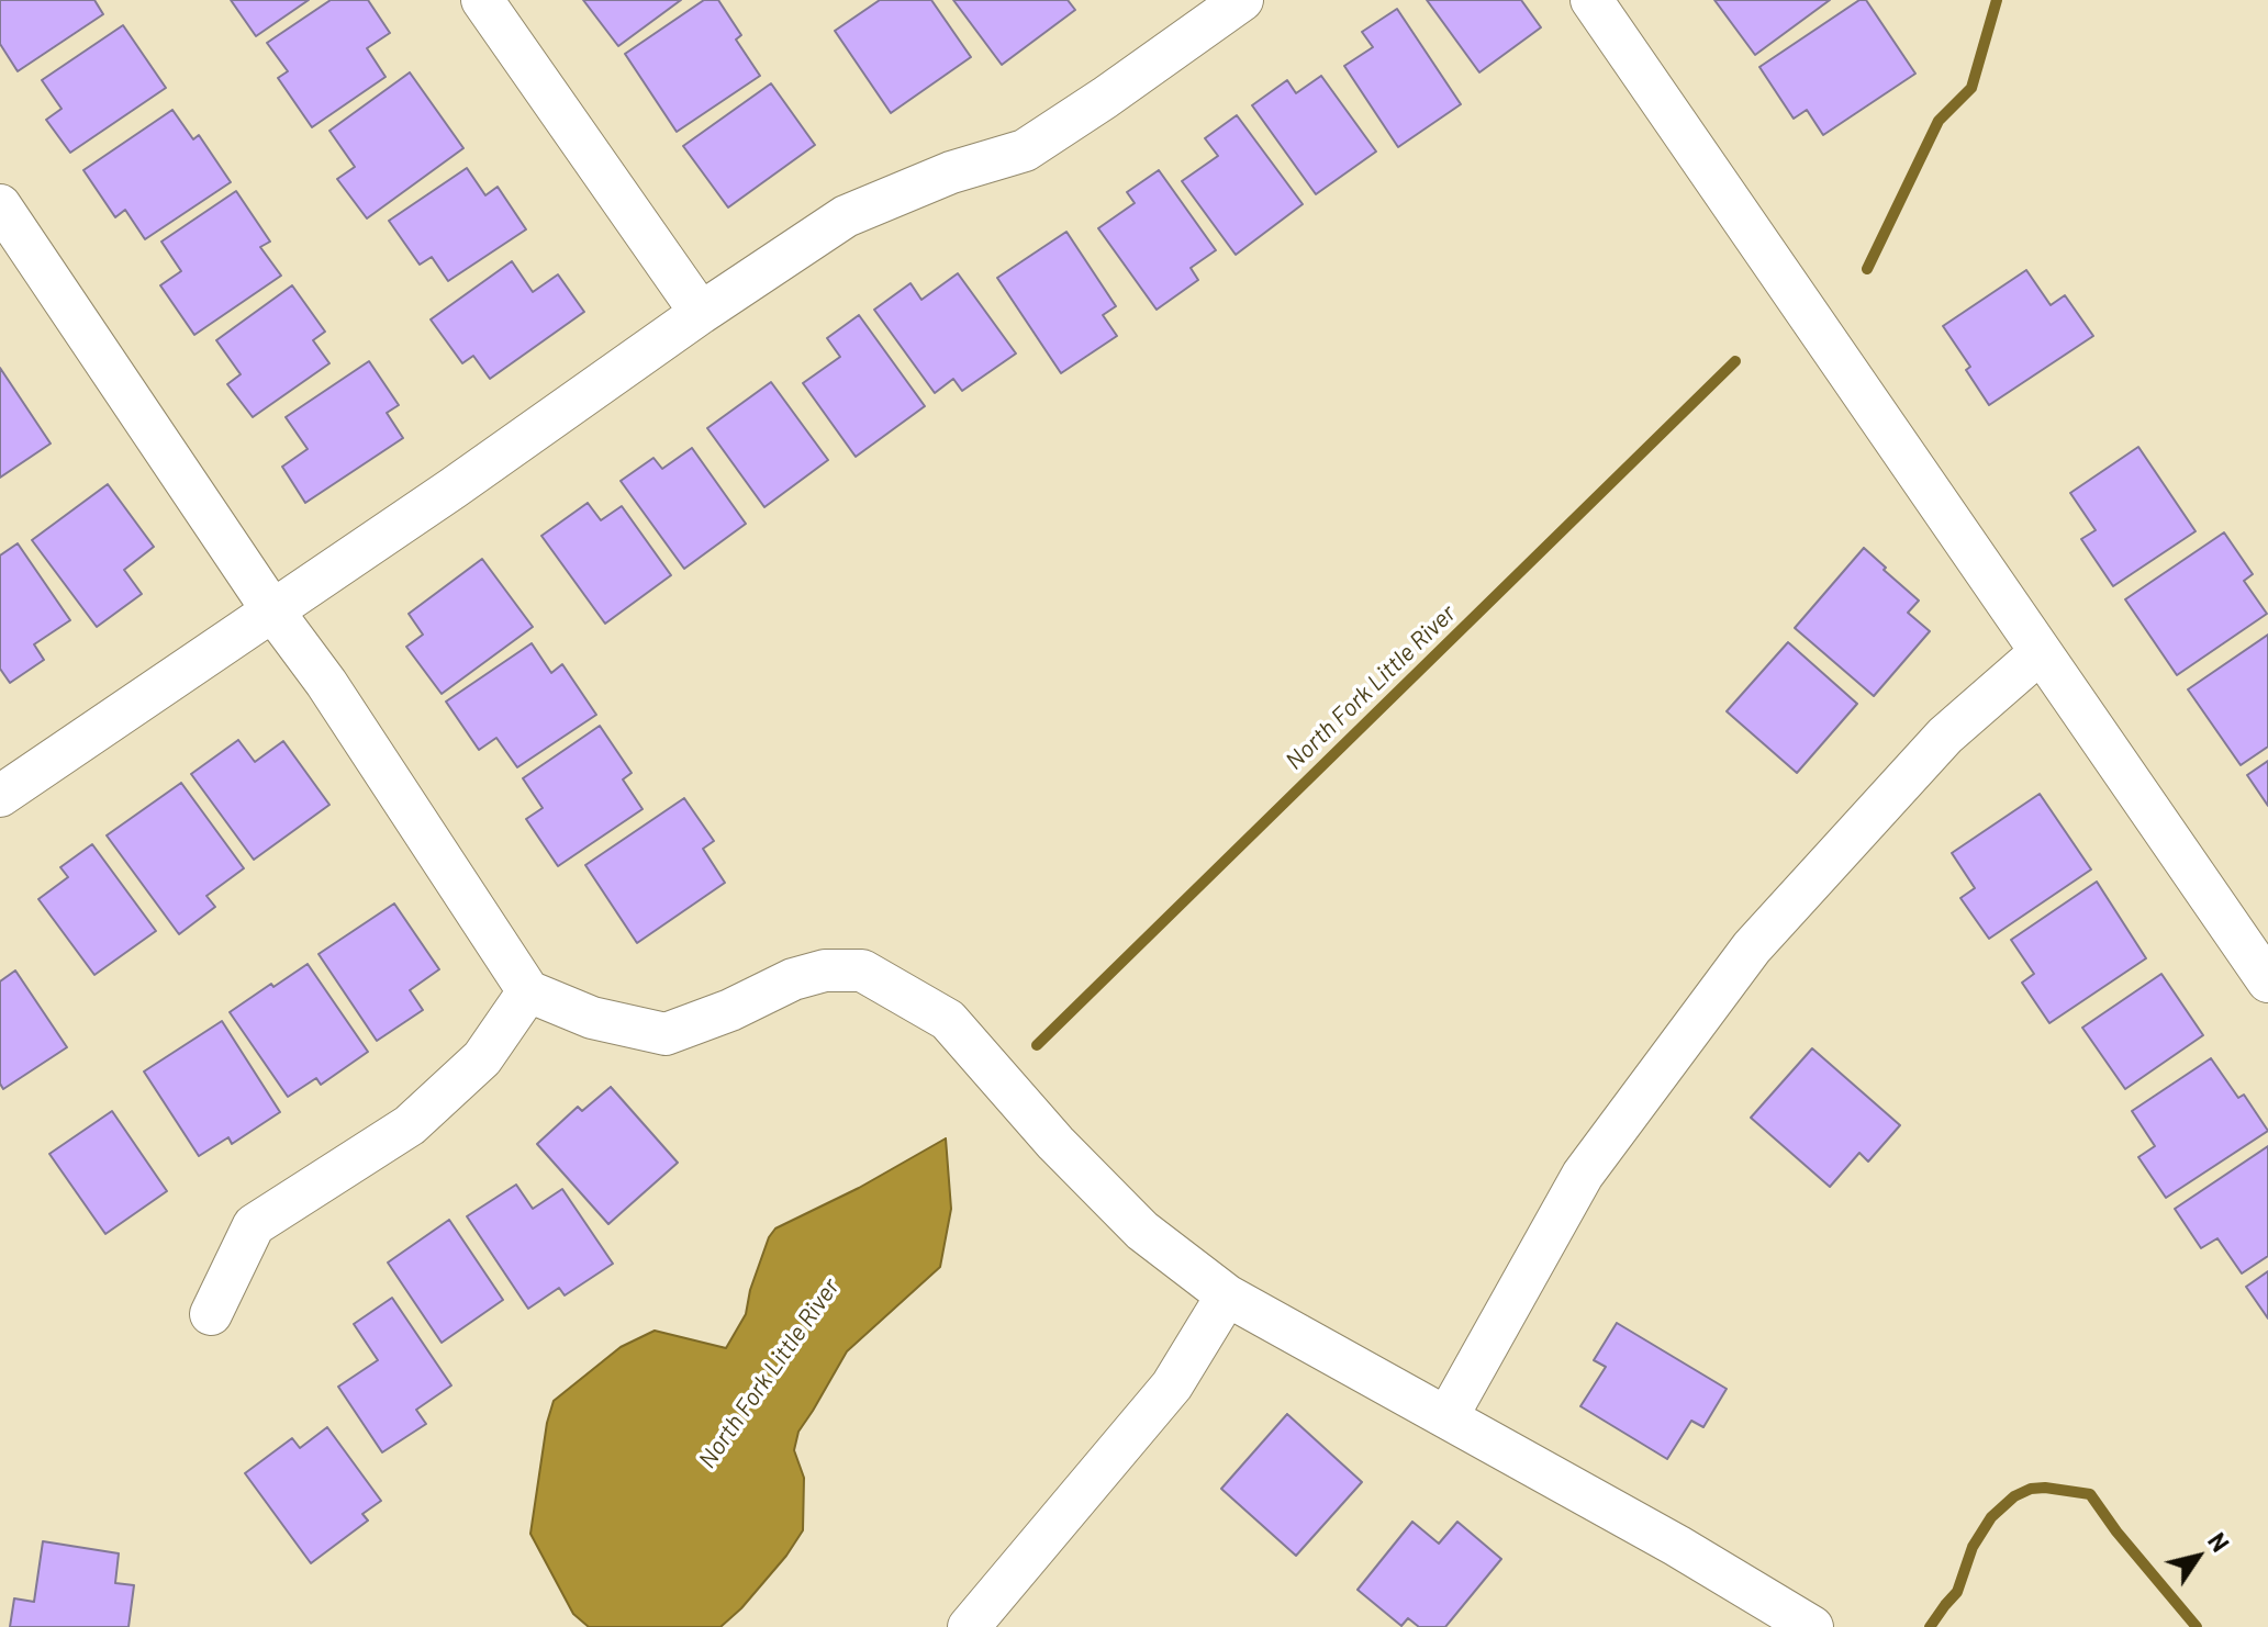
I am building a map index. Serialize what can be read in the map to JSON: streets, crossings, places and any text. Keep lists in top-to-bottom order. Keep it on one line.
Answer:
{"water":["North Fork Little River"],"north":"top right"}
